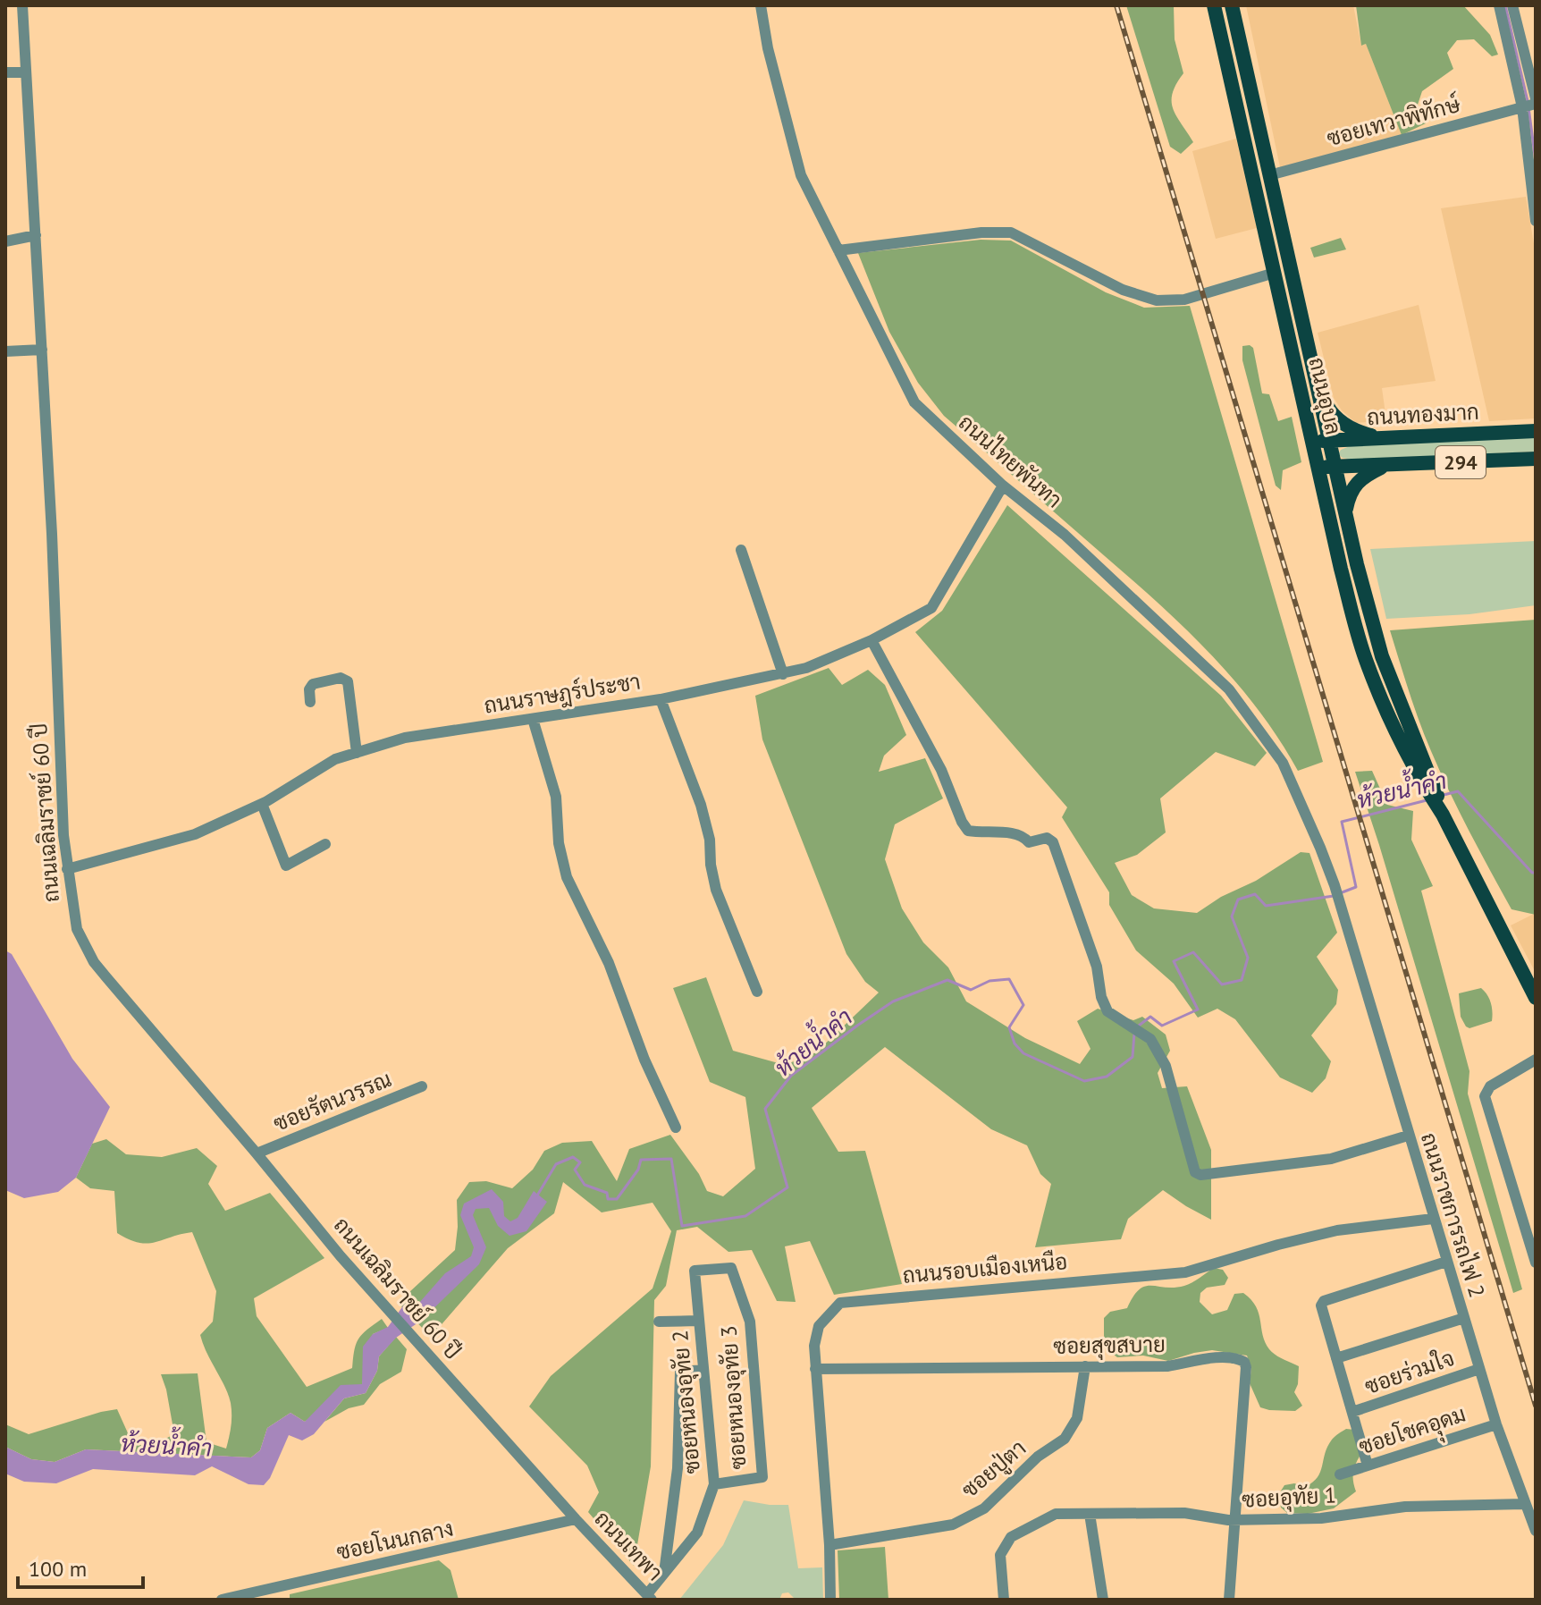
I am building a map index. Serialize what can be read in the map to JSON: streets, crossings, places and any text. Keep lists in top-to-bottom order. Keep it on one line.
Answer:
{"streets":{"main road":["ถนนอุบล","ถนนทองมาก","294"],"street":["ซอยเทวาพิทักษ์","ถนนไทยพันทา","ถนนราษฎร์ประชา","ถนนเฉลิมราชย์ 60 ปี","ซอยรัตนวรรณ","ถนนราชการรถไฟ 2","ถนนรอบเมืองเหนือ","ซอยสุขสบาย","ซอยร่วมใจ","ซอยหนองอุทัย 3","ซอยหนองอุทัย 2","ซอยโชคอุุดม","ซอยปู่ตา","ซอยอุทัย 1","ซอยโนนกลาง","ถนนเทพา"]},"crossings":[["ซอยเทวาพิทักษ์","ถนนอุบล"],["ถนนอุบล","ถนนทองมาก"],["ถนนอุบล","294"],["ถนนไทยพันทา","ถนนราษฎร์ประชา"],["ถนนไทยพันทา","ถนนราชการรถไฟ 2"],["ถนนราษฎร์ประชา","ถนนเฉลิมราชย์ 60 ปี"],["ถนนเฉลิมราชย์ 60 ปี","ซอยรัตนวรรณ"],["ถนนเฉลิมราชย์ 60 ปี","ซอยโนนกลาง"],["ถนนเฉลิมราชย์ 60 ปี","ถนนเทพา"],["ถนนราชการรถไฟ 2","ถนนรอบเมืองเหนือ"],["ถนนราชการรถไฟ 2","ซอยร่วมใจ"],["ถนนราชการรถไฟ 2","ซอยโชคอุุดม"],["ถนนราชการรถไฟ 2","ซอยอุทัย 1"],["ถนนรอบเมืองเหนือ","ซอยสุขสบาย"],["ถนนรอบเมืองเหนือ","ซอยปู่ตา"],["ซอยสุขสบาย","ซอยปู่ตา"],["ซอยสุขสบาย","ซอยอุทัย 1"],["ซอยหนองอุทัย 3","ซอยหนองอุทัย 2"],["ซอยหนองอุทัย 2","ถนนเทพา"],["ซอยโนนกลาง","ถนนเทพา"]],"water":["ห้วยน้ำคำ"],"scale_bar":"100 m"}
